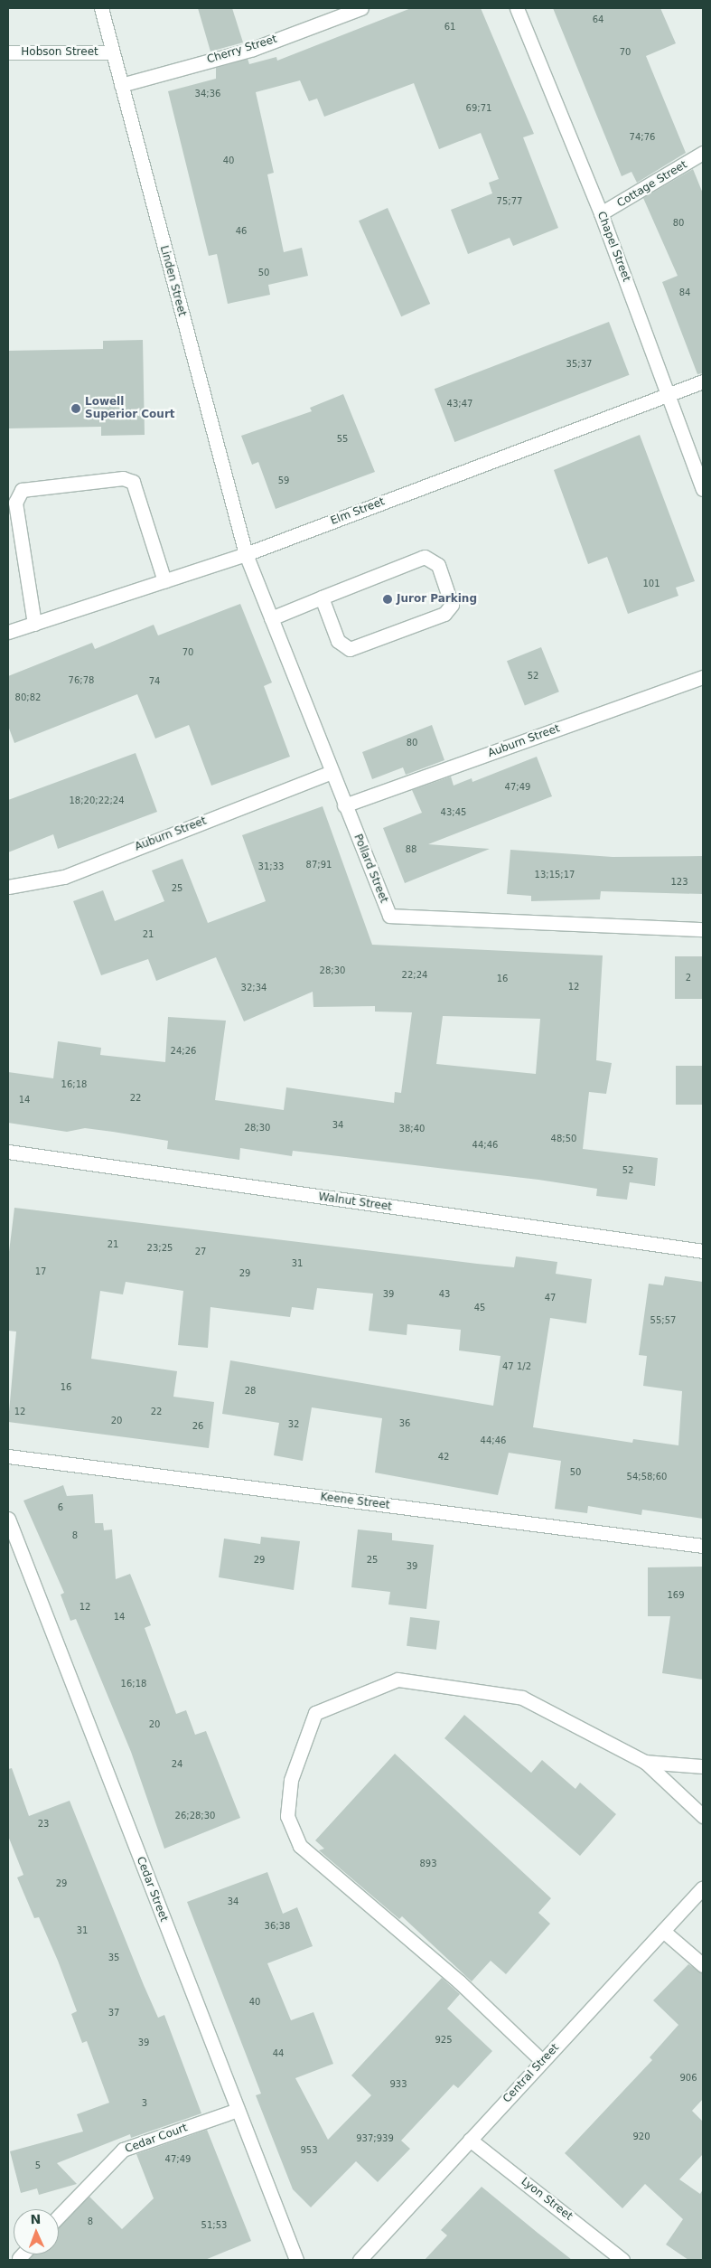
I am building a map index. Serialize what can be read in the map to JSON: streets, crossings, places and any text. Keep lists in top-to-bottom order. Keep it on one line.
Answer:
{"streets":{"street":["Cherry Street","Hobson Street","Cottage Street","Chapel Street","Linden Street","Elm Street","Auburn Street","Pollard Street","Walnut Street","Keene Street","Cedar Street","Central Street","Cedar Court","Lyon Street"]},"crossings":[["Cherry Street","Linden Street"],["Hobson Street","Linden Street"],["Cottage Street","Chapel Street"],["Chapel Street","Elm Street"],["Linden Street","Elm Street"],["Linden Street","Pollard Street"],["Elm Street","Pollard Street"],["Auburn Street","Pollard Street"],["Cedar Street","Cedar Court"],["Central Street","Lyon Street"]],"places":["Lowell Superior Court","Juror Parking"],"house_numbers":["64","61","70","34;36","69;71","74;76","40","75;77","80","46","50","84","35;37","43;47","55","59","101","70","52","76;78","74","80;82","80","47;49","18;20;22;24","43;45","88","87;91","31;33","13;15;17","123","25","21","28;30","22;24","2","16","12","32;34","24;26","16;18","22","14","34","28;30","38;40","48;50","44;46","52","21","23;25","27","31","17","29","39","43","47","45","55;57","47 1/2","16","28","12","22","20","36","32","26","44;46","42","50","54;58;60","6","8","29","25","39","169","12","14","16;18","20","24","26;28;30","23","893","29","34","36;38","31","35","40","37","925","39","44","906","933","3","920","937;939","953","47;49","5","8","51;53"],"north":"top"}
